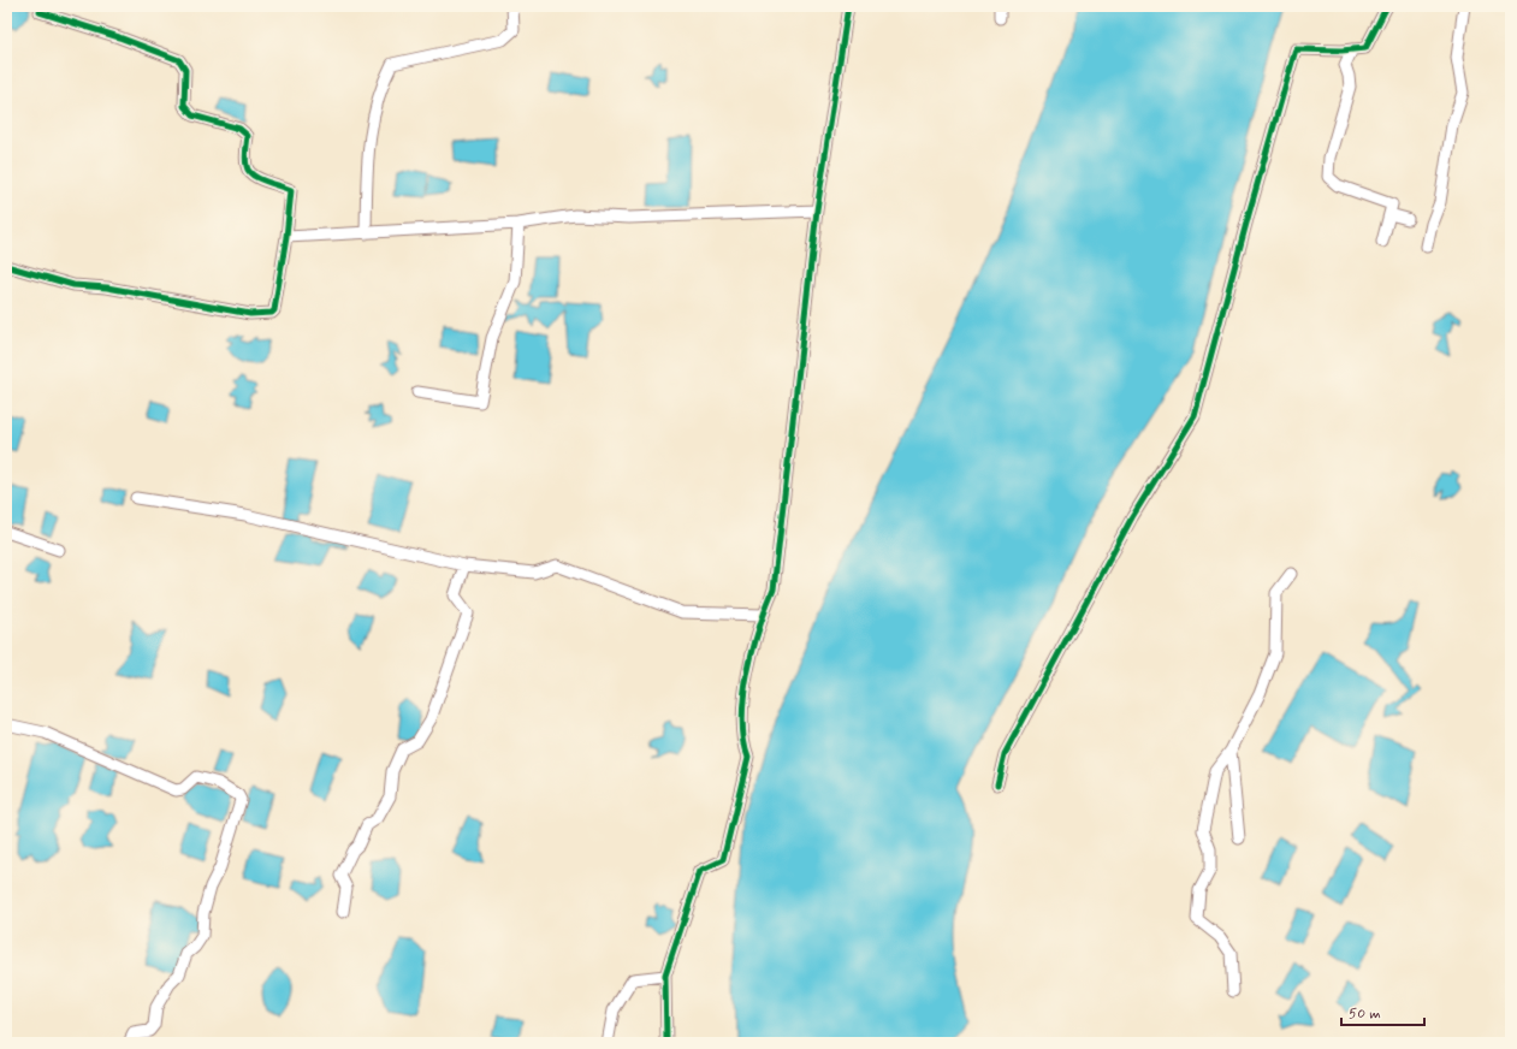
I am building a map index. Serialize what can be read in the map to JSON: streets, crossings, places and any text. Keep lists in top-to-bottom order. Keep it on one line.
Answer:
{"scale_bar":"50 m"}
